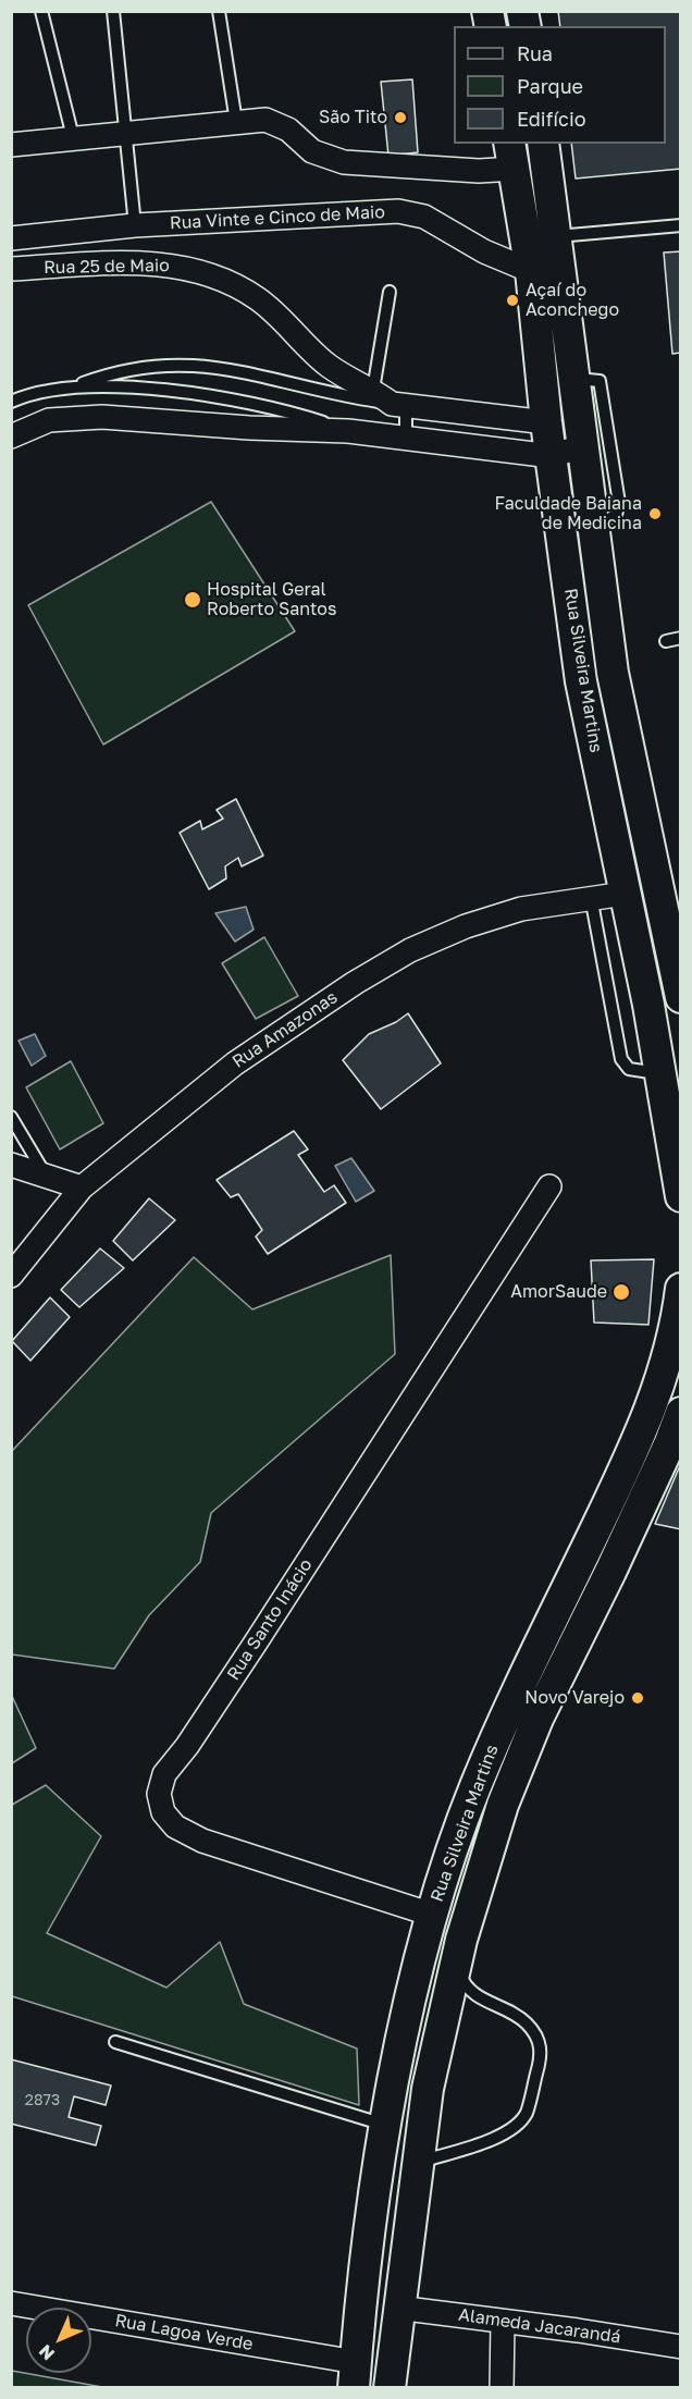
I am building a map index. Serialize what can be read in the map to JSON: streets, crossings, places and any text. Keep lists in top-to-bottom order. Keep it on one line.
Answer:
{"streets":{"main road":["Rua Silveira Martins"],"street":["Rua Vinte e Cinco de Maio","Rua 25 de Maio","Rua Amazonas","Rua Santo Inácio","Alameda Jacarandá","Rua Lagoa Verde"]},"crossings":[["Rua Vinte e Cinco de Maio","Rua Silveira Martins"],["Rua Silveira Martins","Rua Amazonas"],["Rua Silveira Martins","Rua Santo Inácio"],["Rua Silveira Martins","Alameda Jacarandá"],["Rua Silveira Martins","Rua Lagoa Verde"]],"places":["São Tito","Açaí do Aconchego","Faculdade Baiana de Medicina","Hospital Geral Roberto Santos","AmorSaude","Novo Varejo"],"house_numbers":["2873"],"legend":["Rua","Parque","Edifício"],"north":"bottom left"}
